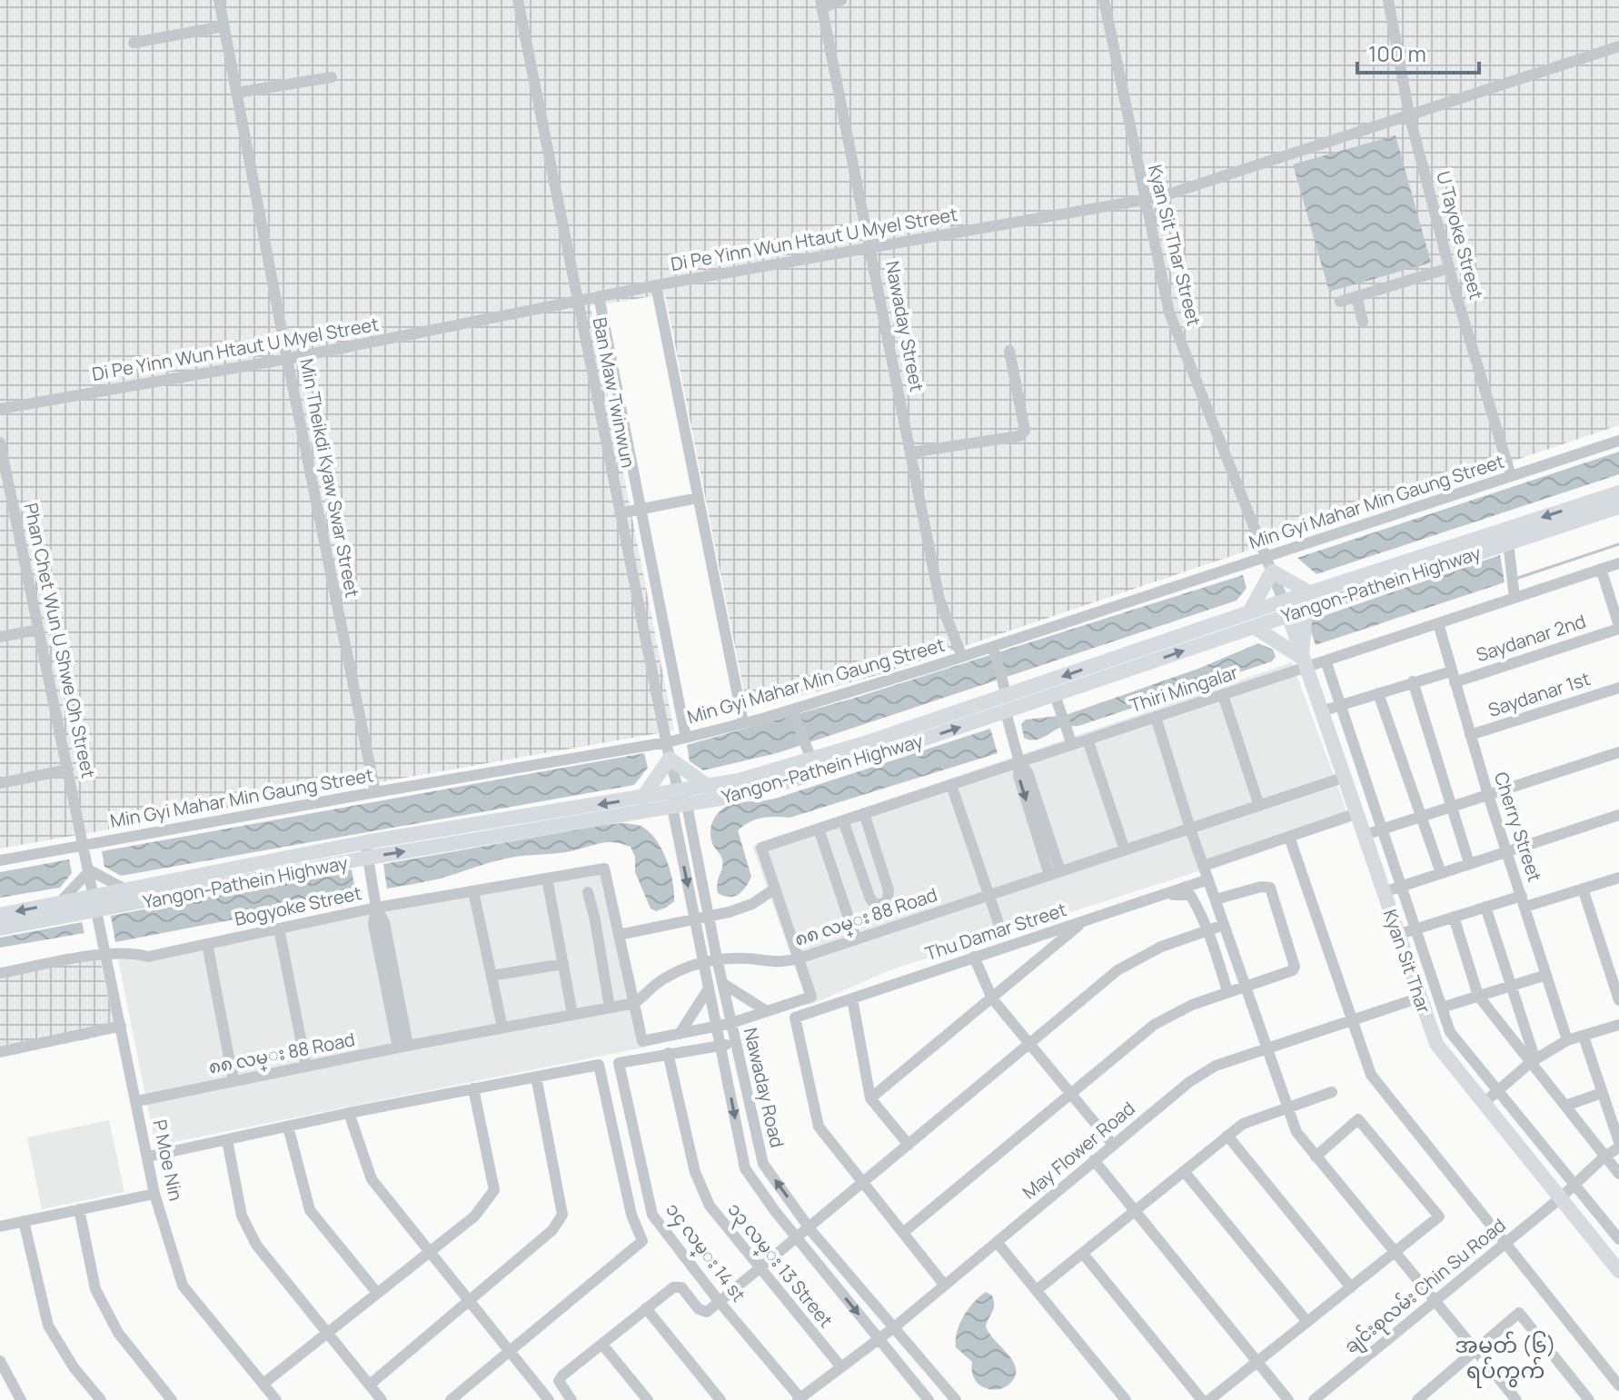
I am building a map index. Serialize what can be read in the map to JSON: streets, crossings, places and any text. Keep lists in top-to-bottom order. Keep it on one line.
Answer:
{"streets":{"main road":["Yangon-Pathein Highway","Kyan Sit Thar"],"street":["U Tayoke Street","Di Pe Yinn Wun Htaut U Myel Street","Kyan Sit Thar Street","Nawaday Street","Ban Maw Twinwun","Min Theikdi Kyaw Swar Street","Min Gyi Mahar Min Gaung Street","Saydanar 2nd","Phan Chet Wun U Shwe Oh Street","Thiri Mingalar","Saydanar 1st","Cherry Street","Bogyoke Street","၈၈ လမ္း 88 Road","Thu Damar Street","Nawaday Road","May Flower Road","P Moe Nin","၁၄ လမ္း 14 st","၁၃ လမ္း 13 Street","ချင်းစုလမ်း Chin Su Road"]},"crossings":[["U Tayoke Street","Di Pe Yinn Wun Htaut U Myel Street"],["U Tayoke Street","Min Gyi Mahar Min Gaung Street"],["Di Pe Yinn Wun Htaut U Myel Street","Kyan Sit Thar Street"],["Di Pe Yinn Wun Htaut U Myel Street","Nawaday Street"],["Di Pe Yinn Wun Htaut U Myel Street","Ban Maw Twinwun"],["Di Pe Yinn Wun Htaut U Myel Street","Min Theikdi Kyaw Swar Street"],["Kyan Sit Thar Street","Min Gyi Mahar Min Gaung Street"],["Kyan Sit Thar Street","Yangon-Pathein Highway"],["Kyan Sit Thar Street","Kyan Sit Thar"],["Nawaday Street","Min Gyi Mahar Min Gaung Street"],["Ban Maw Twinwun","Min Gyi Mahar Min Gaung Street"],["Ban Maw Twinwun","Yangon-Pathein Highway"],["Min Theikdi Kyaw Swar Street","Min Gyi Mahar Min Gaung Street"],["Min Gyi Mahar Min Gaung Street","Phan Chet Wun U Shwe Oh Street"],["Yangon-Pathein Highway","Kyan Sit Thar"],["Yangon-Pathein Highway","Nawaday Road"],["Yangon-Pathein Highway","P Moe Nin"],["Saydanar 2nd","Cherry Street"],["Saydanar 2nd","Kyan Sit Thar"],["Phan Chet Wun U Shwe Oh Street","P Moe Nin"],["Thiri Mingalar","Cherry Street"],["Thiri Mingalar","Kyan Sit Thar"],["Saydanar 1st","Cherry Street"],["Bogyoke Street","P Moe Nin"],["၈၈ လမ္း 88 Road","Kyan Sit Thar"],["၈၈ လမ္း 88 Road","Nawaday Road"],["၈၈ လမ္း 88 Road","P Moe Nin"],["Kyan Sit Thar","May Flower Road"],["Kyan Sit Thar","ချင်းစုလမ်း Chin Su Road"],["Nawaday Road","May Flower Road"],["May Flower Road","၁၄ လမ္း 14 st"],["May Flower Road","၁၃ လမ္း 13 Street"],["၁၄ လမ္း 14 st","၁၃ လမ္း 13 Street"]],"districts":["အမှတ် (၆) ရပ်ကွက်"],"scale_bar":"100 m"}
